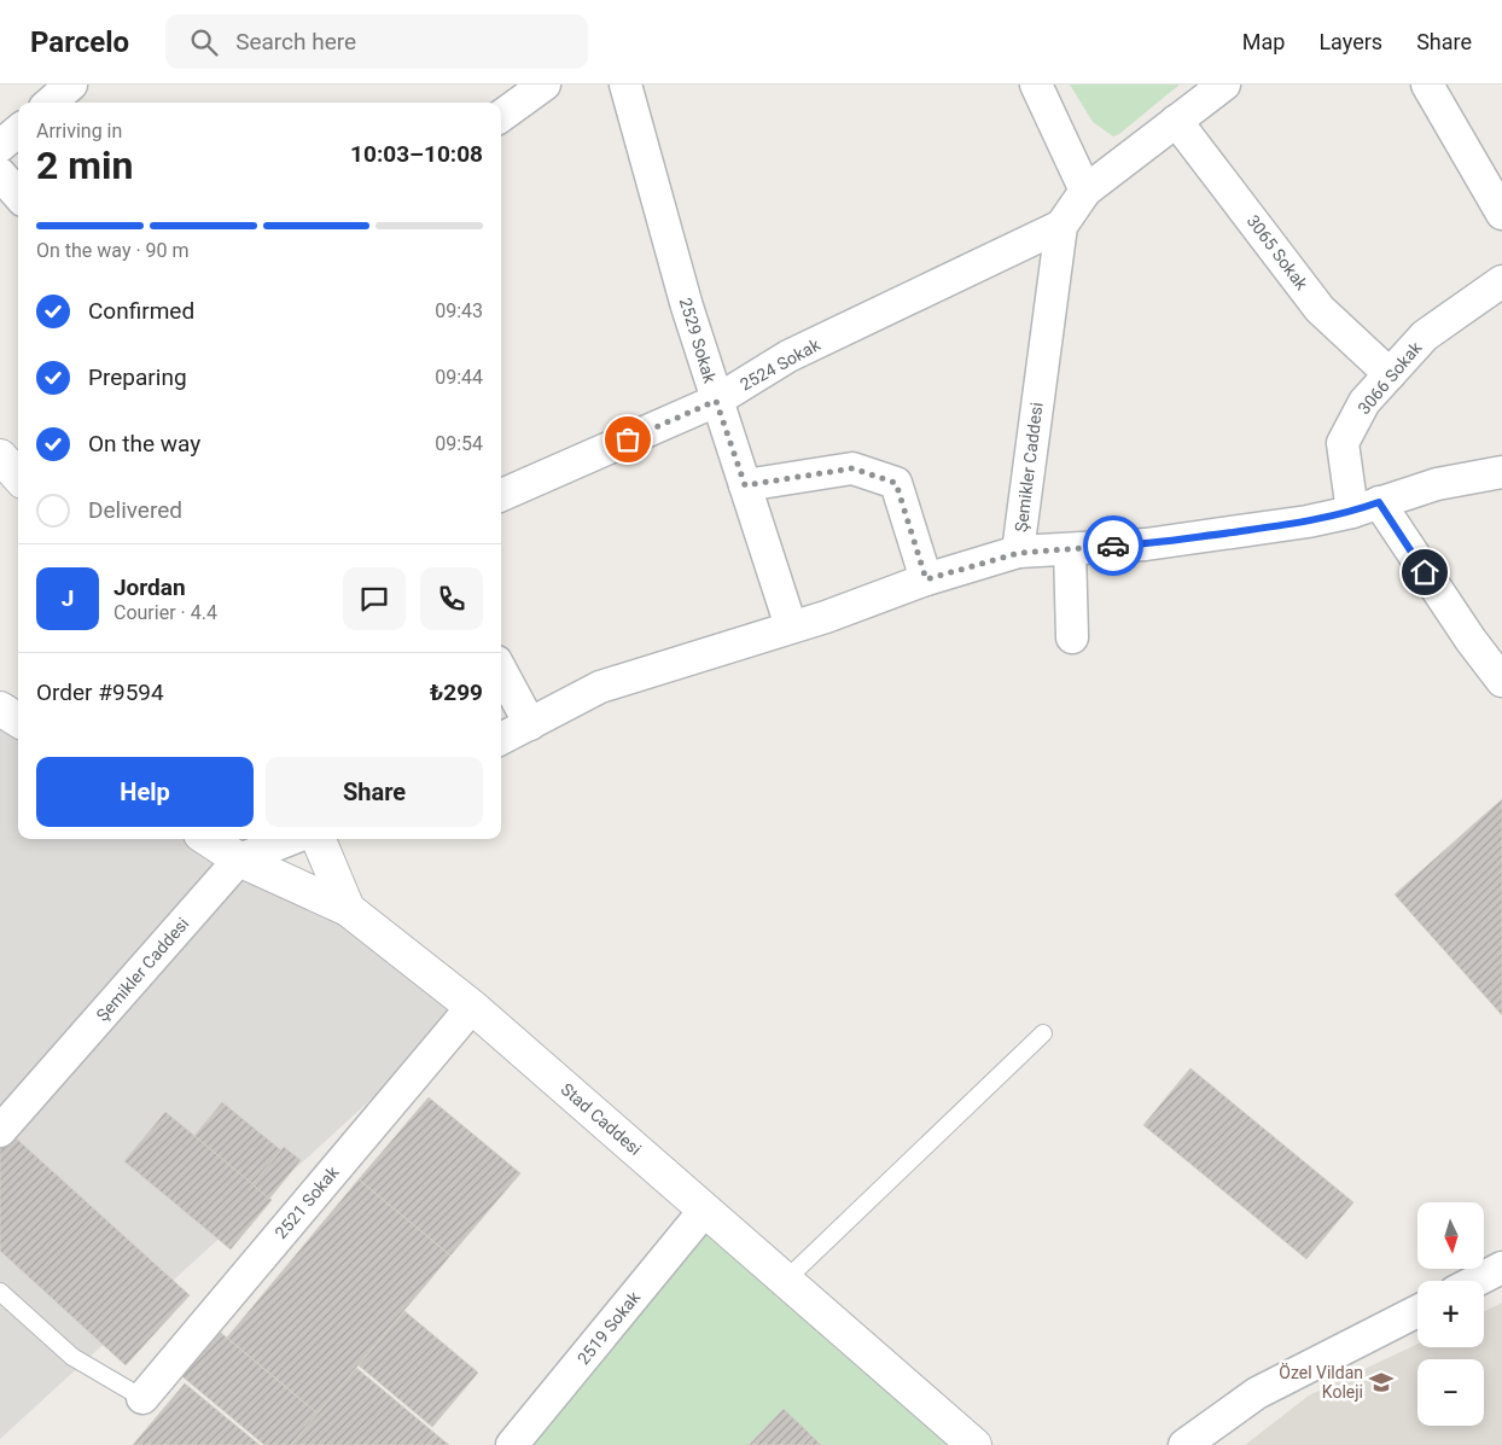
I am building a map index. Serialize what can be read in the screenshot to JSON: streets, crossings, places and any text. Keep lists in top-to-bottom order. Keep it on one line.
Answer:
{"streets":{"street":["3065 Sokak","2529 Sokak","2524 Sokak","3066 Sokak","Şemikler Caddesi","Stad Caddesi","2521 Sokak","2519 Sokak"]},"crossings":[["3065 Sokak","3066 Sokak"],["3065 Sokak","Şemikler Caddesi"],["2529 Sokak","2524 Sokak"],["2529 Sokak","Şemikler Caddesi"],["2524 Sokak","Şemikler Caddesi"],["Şemikler Caddesi","Stad Caddesi"],["Stad Caddesi","2521 Sokak"],["Stad Caddesi","2519 Sokak"]],"places":{"school or university":["Özel Vildan Koleji"]},"north":"bottom","page":{"header":"Parcelo","search":"Search here","nav":["Map","Layers","Share"],"heading":["2 min","Arriving in","10:03–10:08"],"panel":["Jordan","Courier · 4.4","Order #9594","₺299"],"bar":"On the way · 90 m","list":[["Confirmed","09:43"],["Preparing","09:44"],["On the way","09:54"],"Delivered"],"round":"J","buttons":["Help","Share"],"map_buttons":["+","−"]}}
